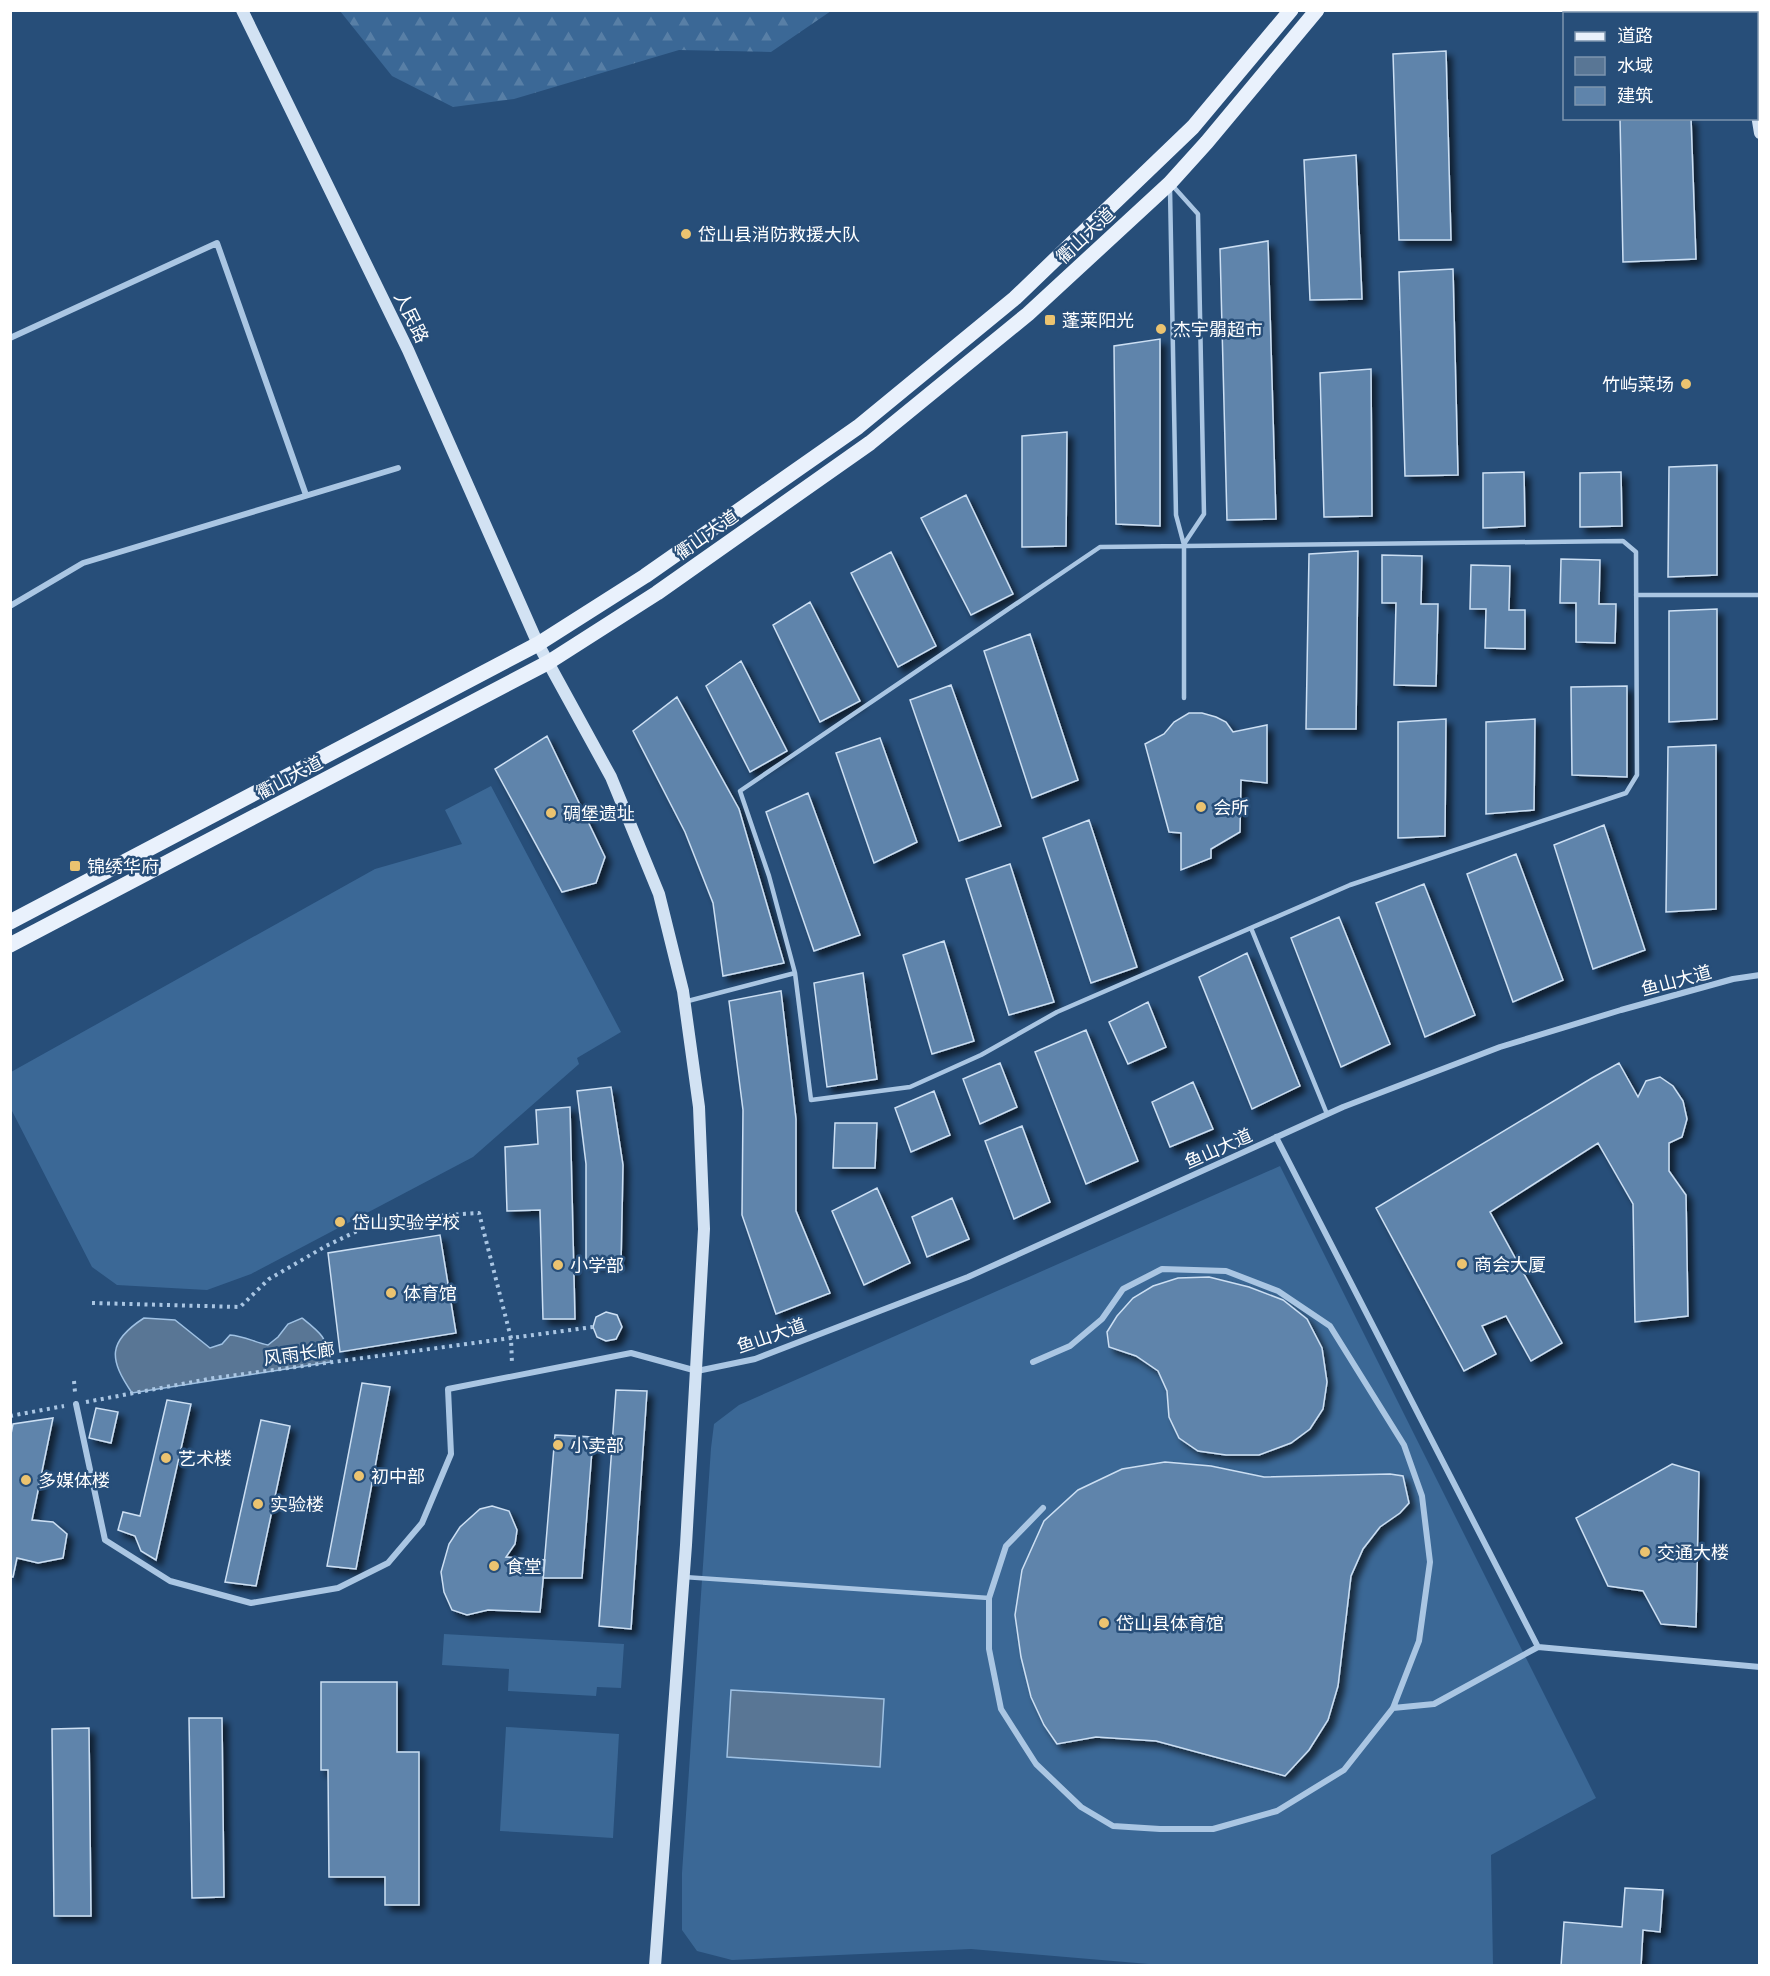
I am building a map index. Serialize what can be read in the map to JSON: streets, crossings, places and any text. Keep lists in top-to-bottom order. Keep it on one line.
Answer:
{"streets":{"main road":["衢山大道"],"street":["人民路","鱼山大道"],"path":["风雨长廊"]},"crossings":[["衢山大道","人民路"],["人民路","鱼山大道"]],"places":{"other":["岱山县消防救援大队","杰宇朤超市","竹屿菜场","会所","碉堡遗址","岱山实验学校","商会大厦","小学部","体育馆","小卖部","艺术楼","初中部","多媒体楼","实验楼","交通大楼","食堂","岱山县体育馆"],"transit":["蓬莱阳光","锦绣华府"]},"legend":["道路","水域","建筑"]}
